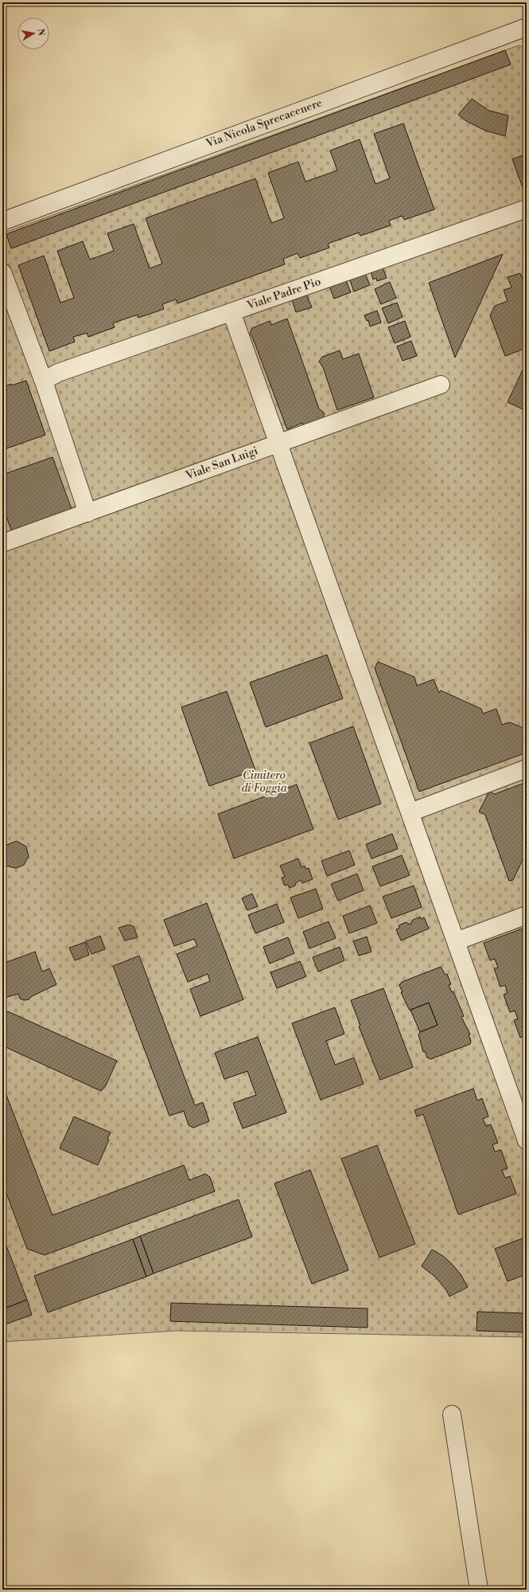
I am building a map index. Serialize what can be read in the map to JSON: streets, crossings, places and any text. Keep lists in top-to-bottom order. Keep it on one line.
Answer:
{"streets":{"street":["Via Nicola Sprecacenere","Viale Padre Pio","Viale San Luigi"]},"parks":["Cimitero di Foggia"],"north":"right"}
